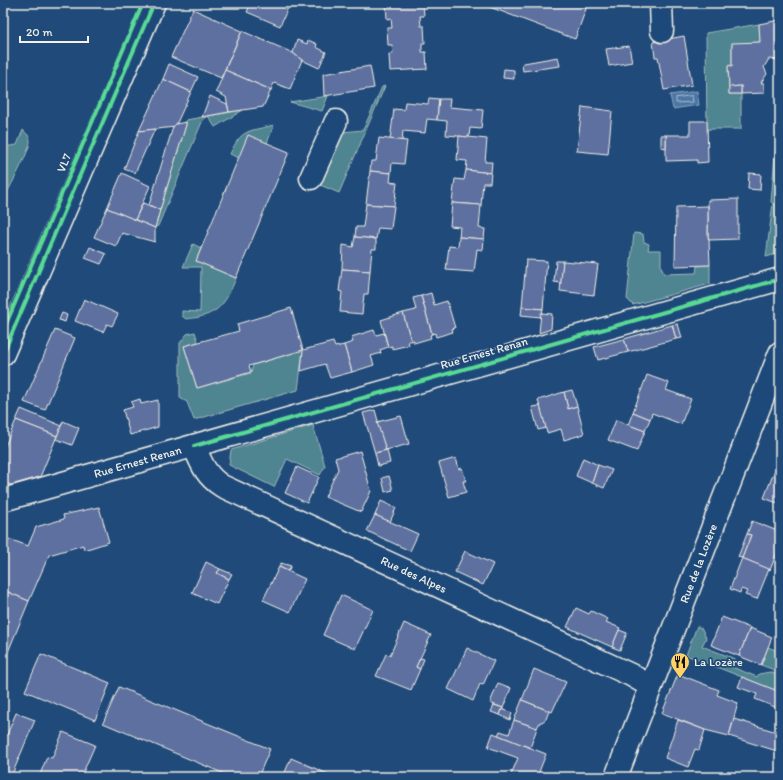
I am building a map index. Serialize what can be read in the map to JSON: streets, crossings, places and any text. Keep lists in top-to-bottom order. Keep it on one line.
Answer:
{"streets":{"street":["Rue Ernest Renan","Rue de la Lozère","Rue des Alpes"],"cycle path":["VL7"]},"crossings":[["Rue Ernest Renan","Rue des Alpes"],["Rue de la Lozère","Rue des Alpes"]],"places":{"restaurant":["La Lozère"]},"scale_bar":"20 m"}
